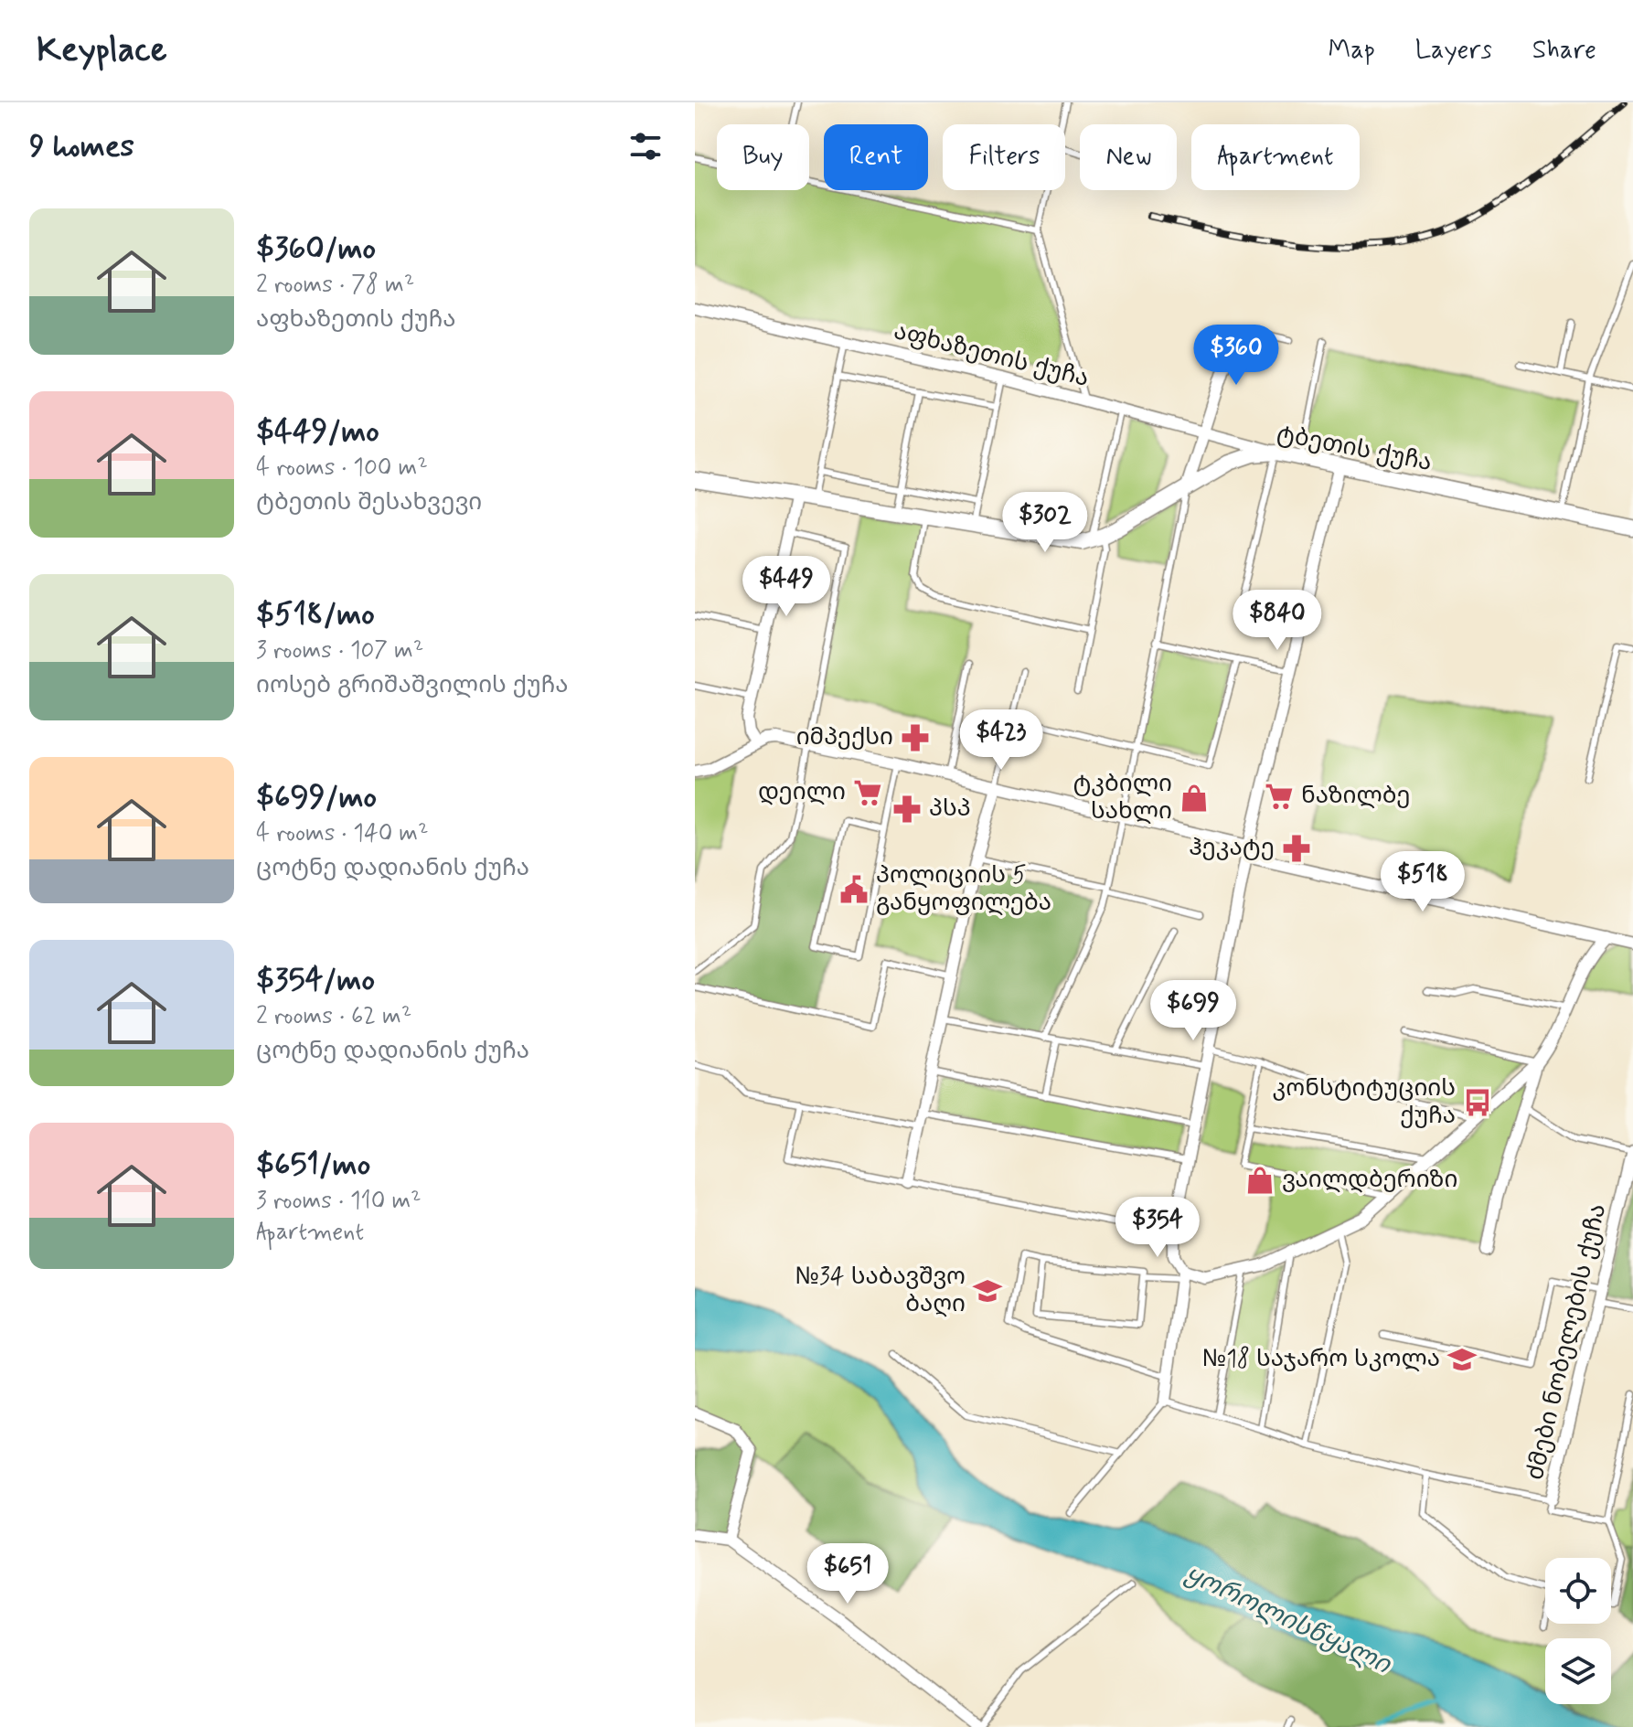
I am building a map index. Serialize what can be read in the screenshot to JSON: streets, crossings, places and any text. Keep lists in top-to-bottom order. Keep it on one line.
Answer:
{"streets":{"street":["აფხაზეთის ქუჩა","ტბეთის ქუჩა","ძმები ნობელების ქუჩა"]},"crossings":[["აფხაზეთის ქუჩა","ტბეთის ქუჩა"]],"water":["ყოროლისწყალი"],"places":{"pharmacy":["იმპექსი","პსპ","ჰეკატე"],"supermarket":["დეილი","ნაზილბე"],"shop":["ტკბილი სახლი","ვაილდბერიზი"],"public building":["პოლიციის 5 განყოფილება"],"bus stop":["კონსტიტუციის ქუჩა"],"school or university":["№34 საბავშვო ბაღი","№18 საჯარო სკოლა"]},"page":{"header":"Keyplace","nav":["Map","Layers","Share"],"heading":"9 homes","chip":["Buy","Rent","Filters","New","Apartment"],"list":[{"name":"$360/mo","note":"2 rooms · 78 m² · აფხაზეთის ქუჩა"},{"name":"$449/mo","note":"4 rooms · 100 m² · ტბეთის შესახვევი"},{"name":"$518/mo","note":"3 rooms · 107 m² · იოსებ გრიშაშვილის ქუჩა"},{"name":"$699/mo","note":"4 rooms · 140 m² · ცოტნე დადიანის ქუჩა"},{"name":"$354/mo","note":"2 rooms · 62 m² · ცოტნე დადიანის ქუჩა"},{"name":"$651/mo","note":"3 rooms · 110 m² · Apartment"}],"price":["$360","$302","$449","$840","$423","$518","$699","$354","$651"]}}
